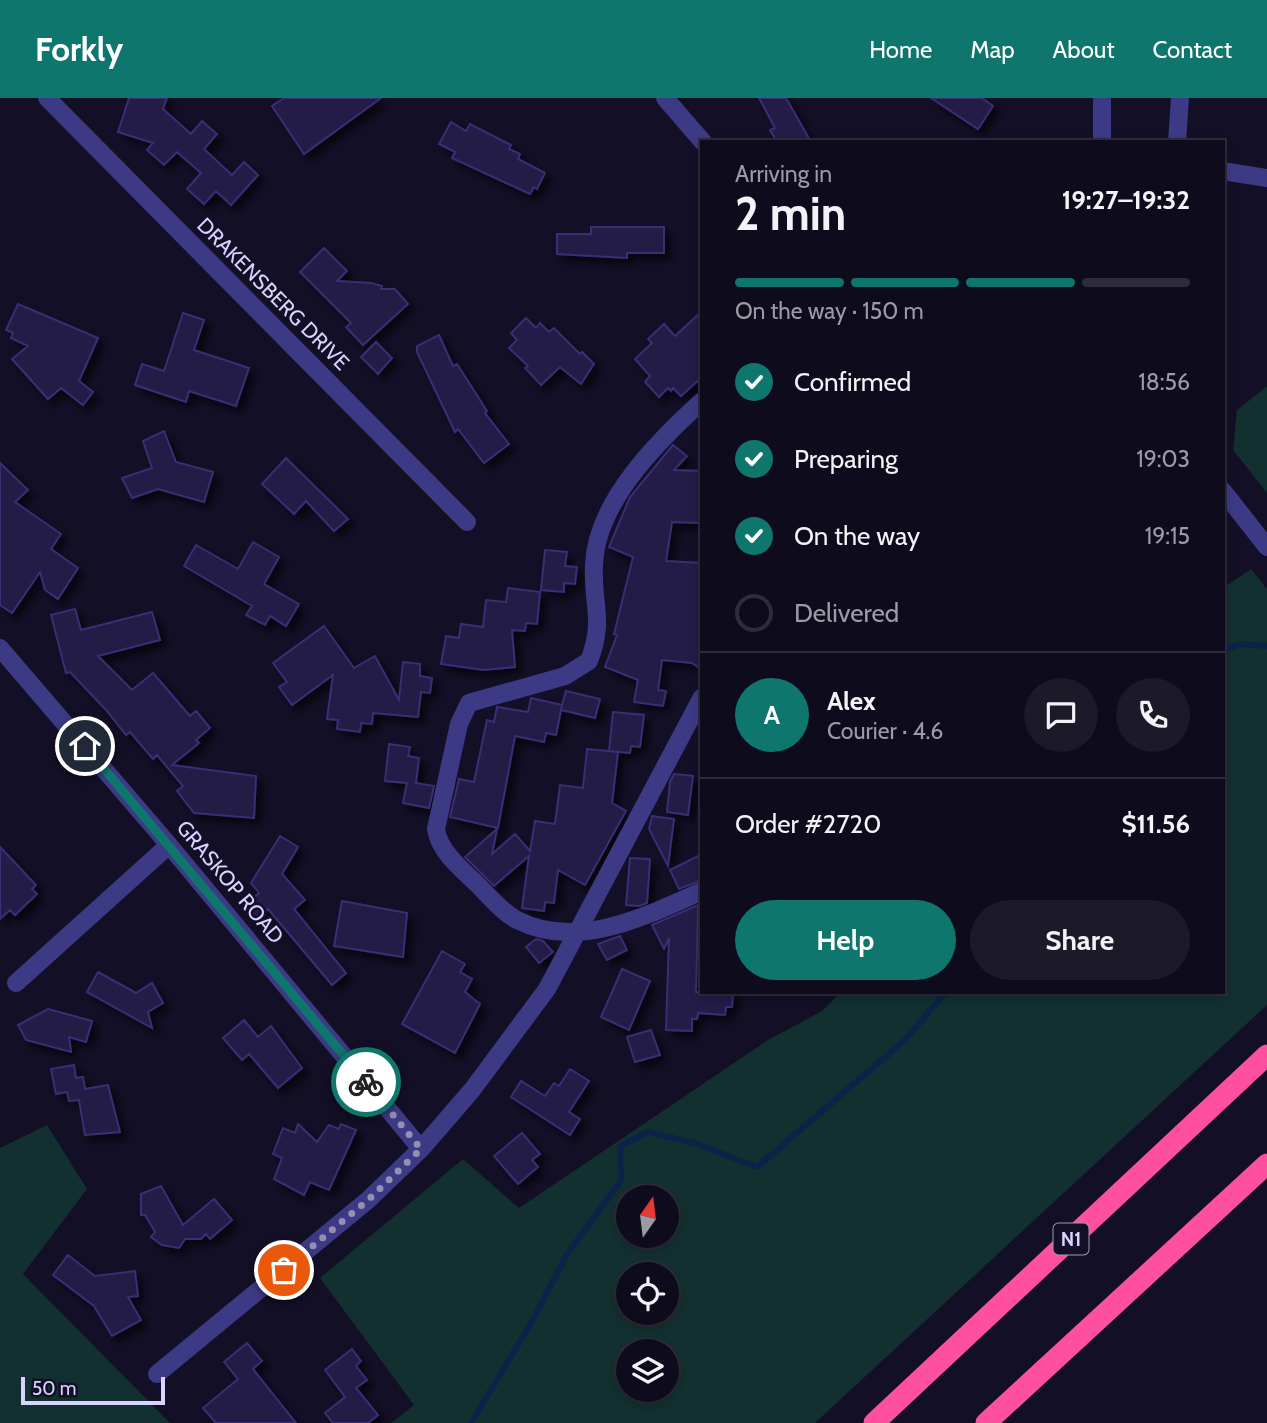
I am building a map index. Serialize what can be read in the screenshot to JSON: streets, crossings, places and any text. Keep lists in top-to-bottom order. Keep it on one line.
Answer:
{"streets":{"highway":["N1"],"street":["DRAKENSBERG DRIVE","GRASKOP ROAD"]},"scale_bar":"50 m","north":"top","page":{"header":"Forkly","nav":["Home","Map","About","Contact"],"heading":["2 min","Arriving in","19:27–19:32"],"panel":["Alex","Courier · 4.6","Order #2720","$11.56"],"bar":"On the way · 150 m","list":[["Confirmed","18:56"],["Preparing","19:03"],["On the way","19:15"],"Delivered"],"round":"A","buttons":["Help","Share"],"scale":"50 m"}}
